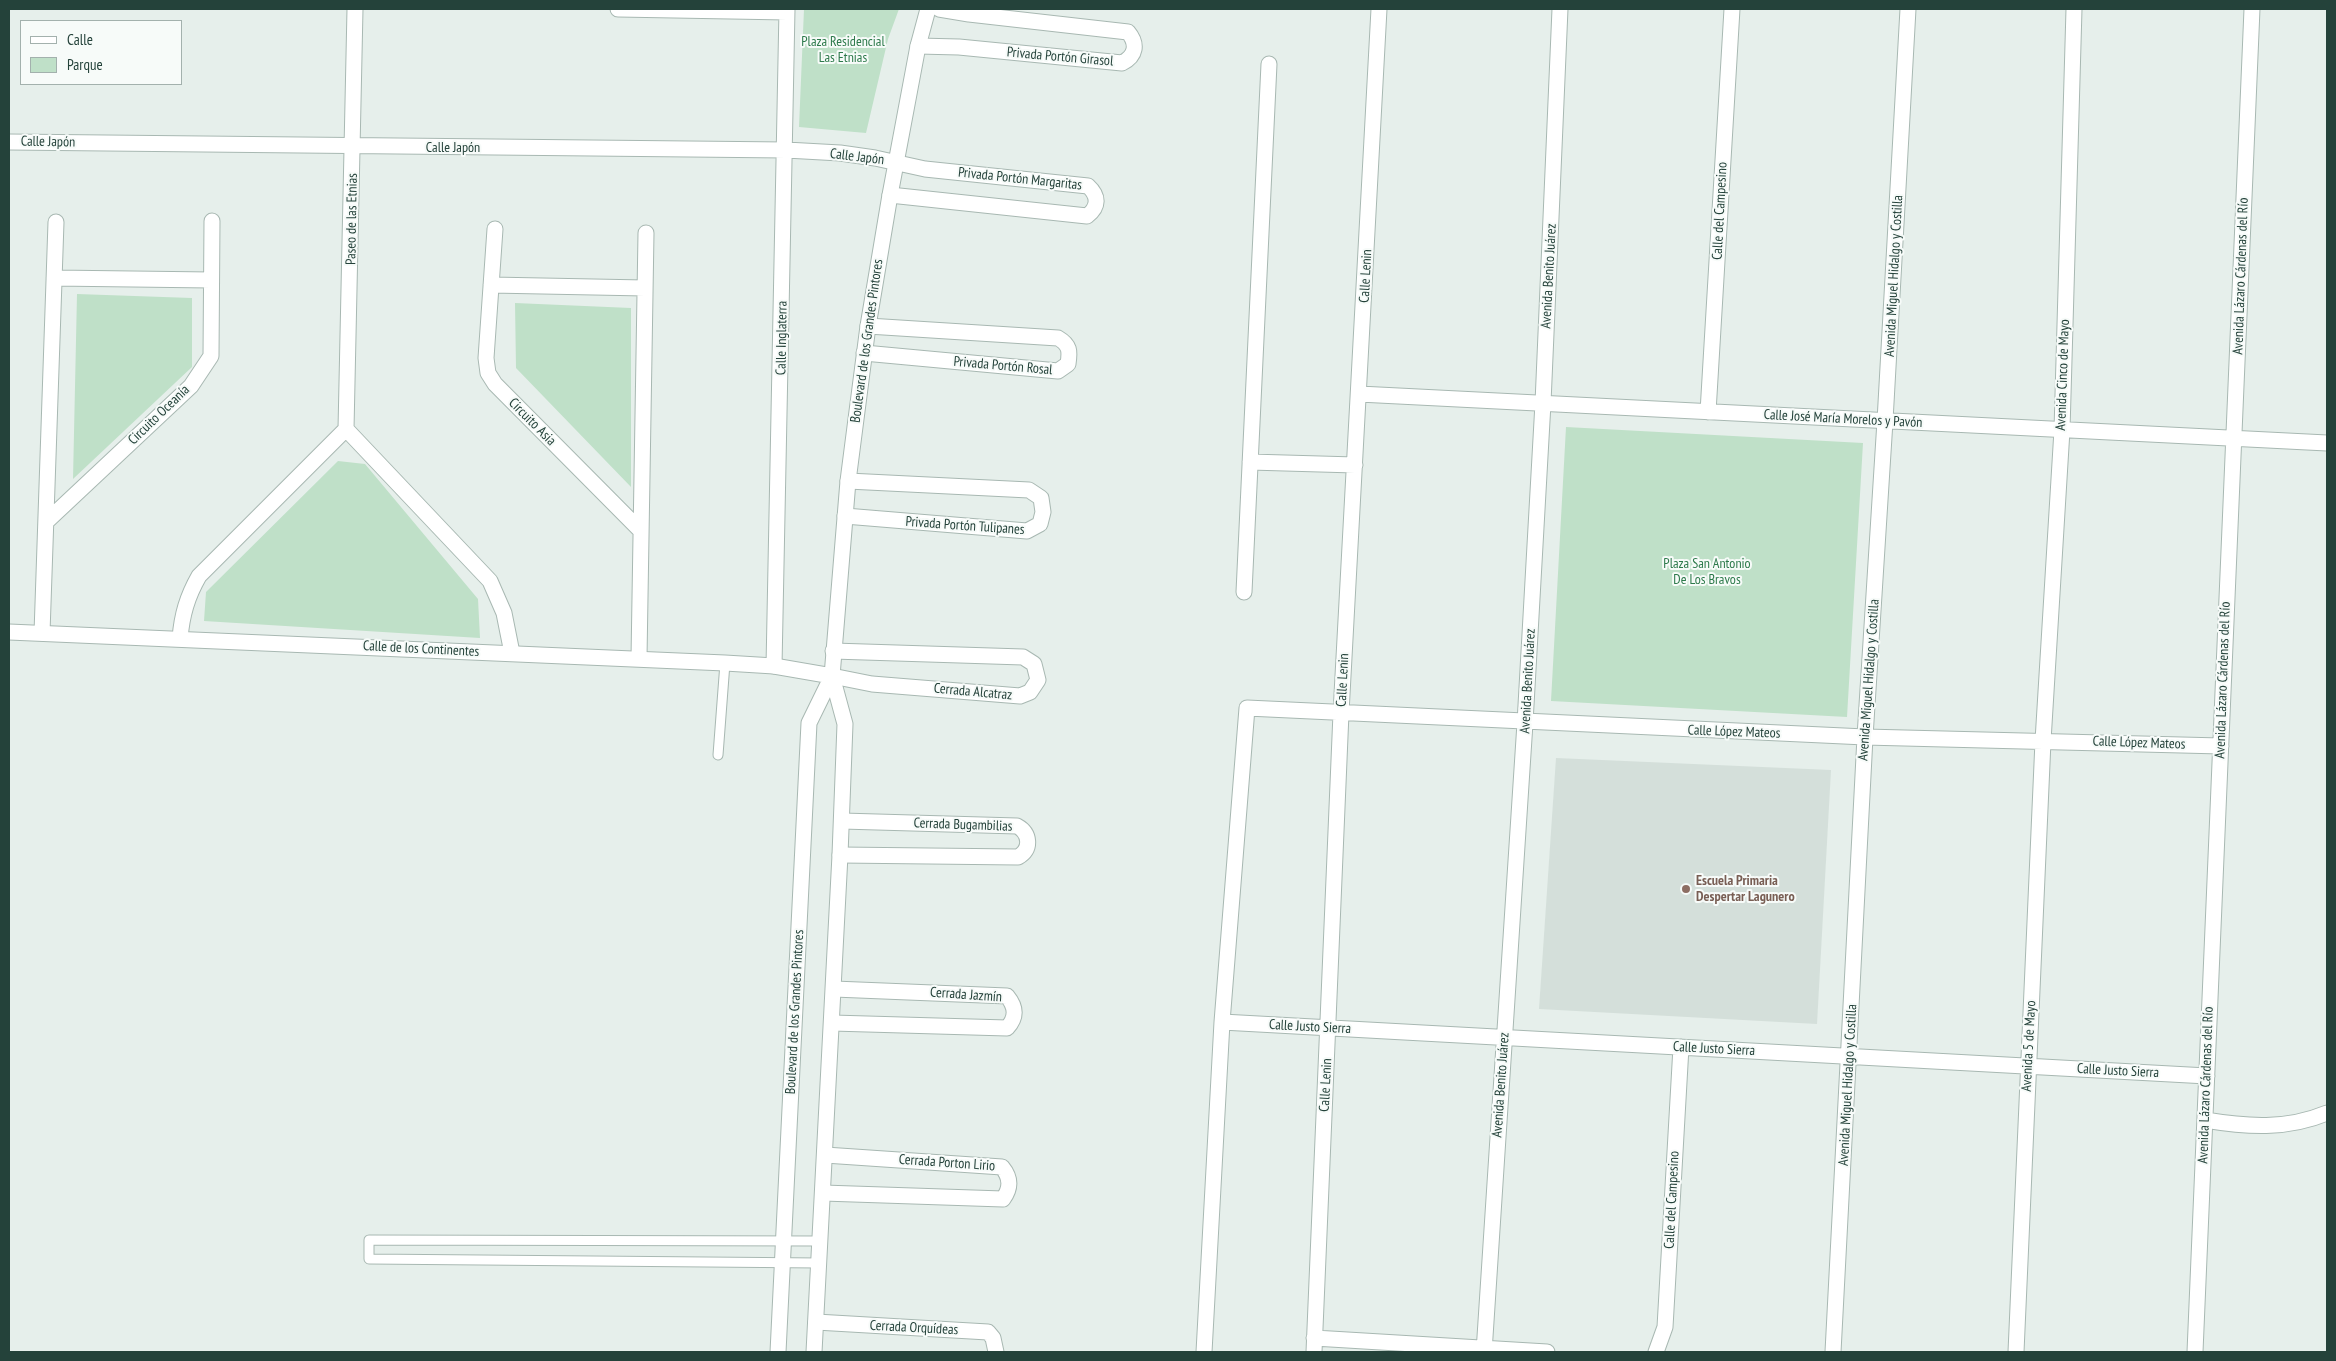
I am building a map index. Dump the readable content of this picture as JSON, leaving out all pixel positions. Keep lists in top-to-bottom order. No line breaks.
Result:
{"streets":{"street":["Privada Portón Girasol","Calle Japón","Privada Portón Margaritas","Calle del Campesino","Paseo de las Etnias","Calle Lenin","Avenida Benito Juárez","Avenida Miguel Hidalgo y Costilla","Avenida Lázaro Cárdenas del Río","Calle Inglaterra","Boulevard de los Grandes Pintores","Privada Portón Rosal","Avenida Cinco de Mayo","Circuito Oceanía","Calle José María Morelos y Pavón","Circuito Asia","Privada Portón Tulipanes","Calle de los Continentes","Cerrada Alcatraz","Calle López Mateos","Cerrada Bugambilias","Cerrada Jazmín","Calle Justo Sierra","Avenida 5 de Mayo","Cerrada Porton Lirio","Cerrada Orquídeas"]},"crossings":[["Privada Portón Girasol","Boulevard de los Grandes Pintores"],["Calle Japón","Privada Portón Margaritas"],["Calle Japón","Paseo de las Etnias"],["Calle Japón","Calle Inglaterra"],["Calle Japón","Boulevard de los Grandes Pintores"],["Privada Portón Margaritas","Boulevard de los Grandes Pintores"],["Calle del Campesino","Calle José María Morelos y Pavón"],["Calle del Campesino","Calle Justo Sierra"],["Calle Lenin","Calle José María Morelos y Pavón"],["Calle Lenin","Calle López Mateos"],["Calle Lenin","Calle Justo Sierra"],["Avenida Benito Juárez","Calle José María Morelos y Pavón"],["Avenida Benito Juárez","Calle López Mateos"],["Avenida Benito Juárez","Calle Justo Sierra"],["Avenida Miguel Hidalgo y Costilla","Calle José María Morelos y Pavón"],["Avenida Miguel Hidalgo y Costilla","Calle López Mateos"],["Avenida Miguel Hidalgo y Costilla","Calle Justo Sierra"],["Avenida Lázaro Cárdenas del Río","Calle José María Morelos y Pavón"],["Avenida Lázaro Cárdenas del Río","Calle López Mateos"],["Avenida Lázaro Cárdenas del Río","Calle Justo Sierra"],["Calle Inglaterra","Calle de los Continentes"],["Boulevard de los Grandes Pintores","Privada Portón Rosal"],["Boulevard de los Grandes Pintores","Privada Portón Tulipanes"],["Boulevard de los Grandes Pintores","Calle de los Continentes"],["Boulevard de los Grandes Pintores","Cerrada Alcatraz"],["Boulevard de los Grandes Pintores","Cerrada Bugambilias"],["Boulevard de los Grandes Pintores","Cerrada Jazmín"],["Boulevard de los Grandes Pintores","Cerrada Porton Lirio"],["Boulevard de los Grandes Pintores","Cerrada Orquídeas"],["Avenida Cinco de Mayo","Calle José María Morelos y Pavón"],["Avenida Cinco de Mayo","Calle López Mateos"],["Avenida Cinco de Mayo","Avenida 5 de Mayo"],["Calle de los Continentes","Cerrada Alcatraz"],["Calle López Mateos","Calle Justo Sierra"],["Calle López Mateos","Avenida 5 de Mayo"],["Calle Justo Sierra","Avenida 5 de Mayo"]],"parks":["Plaza Residencial Las Etnias","Plaza San Antonio De Los Bravos"],"places":["Escuela Primaria Despertar Lagunero"],"legend":["Calle","Parque"]}
